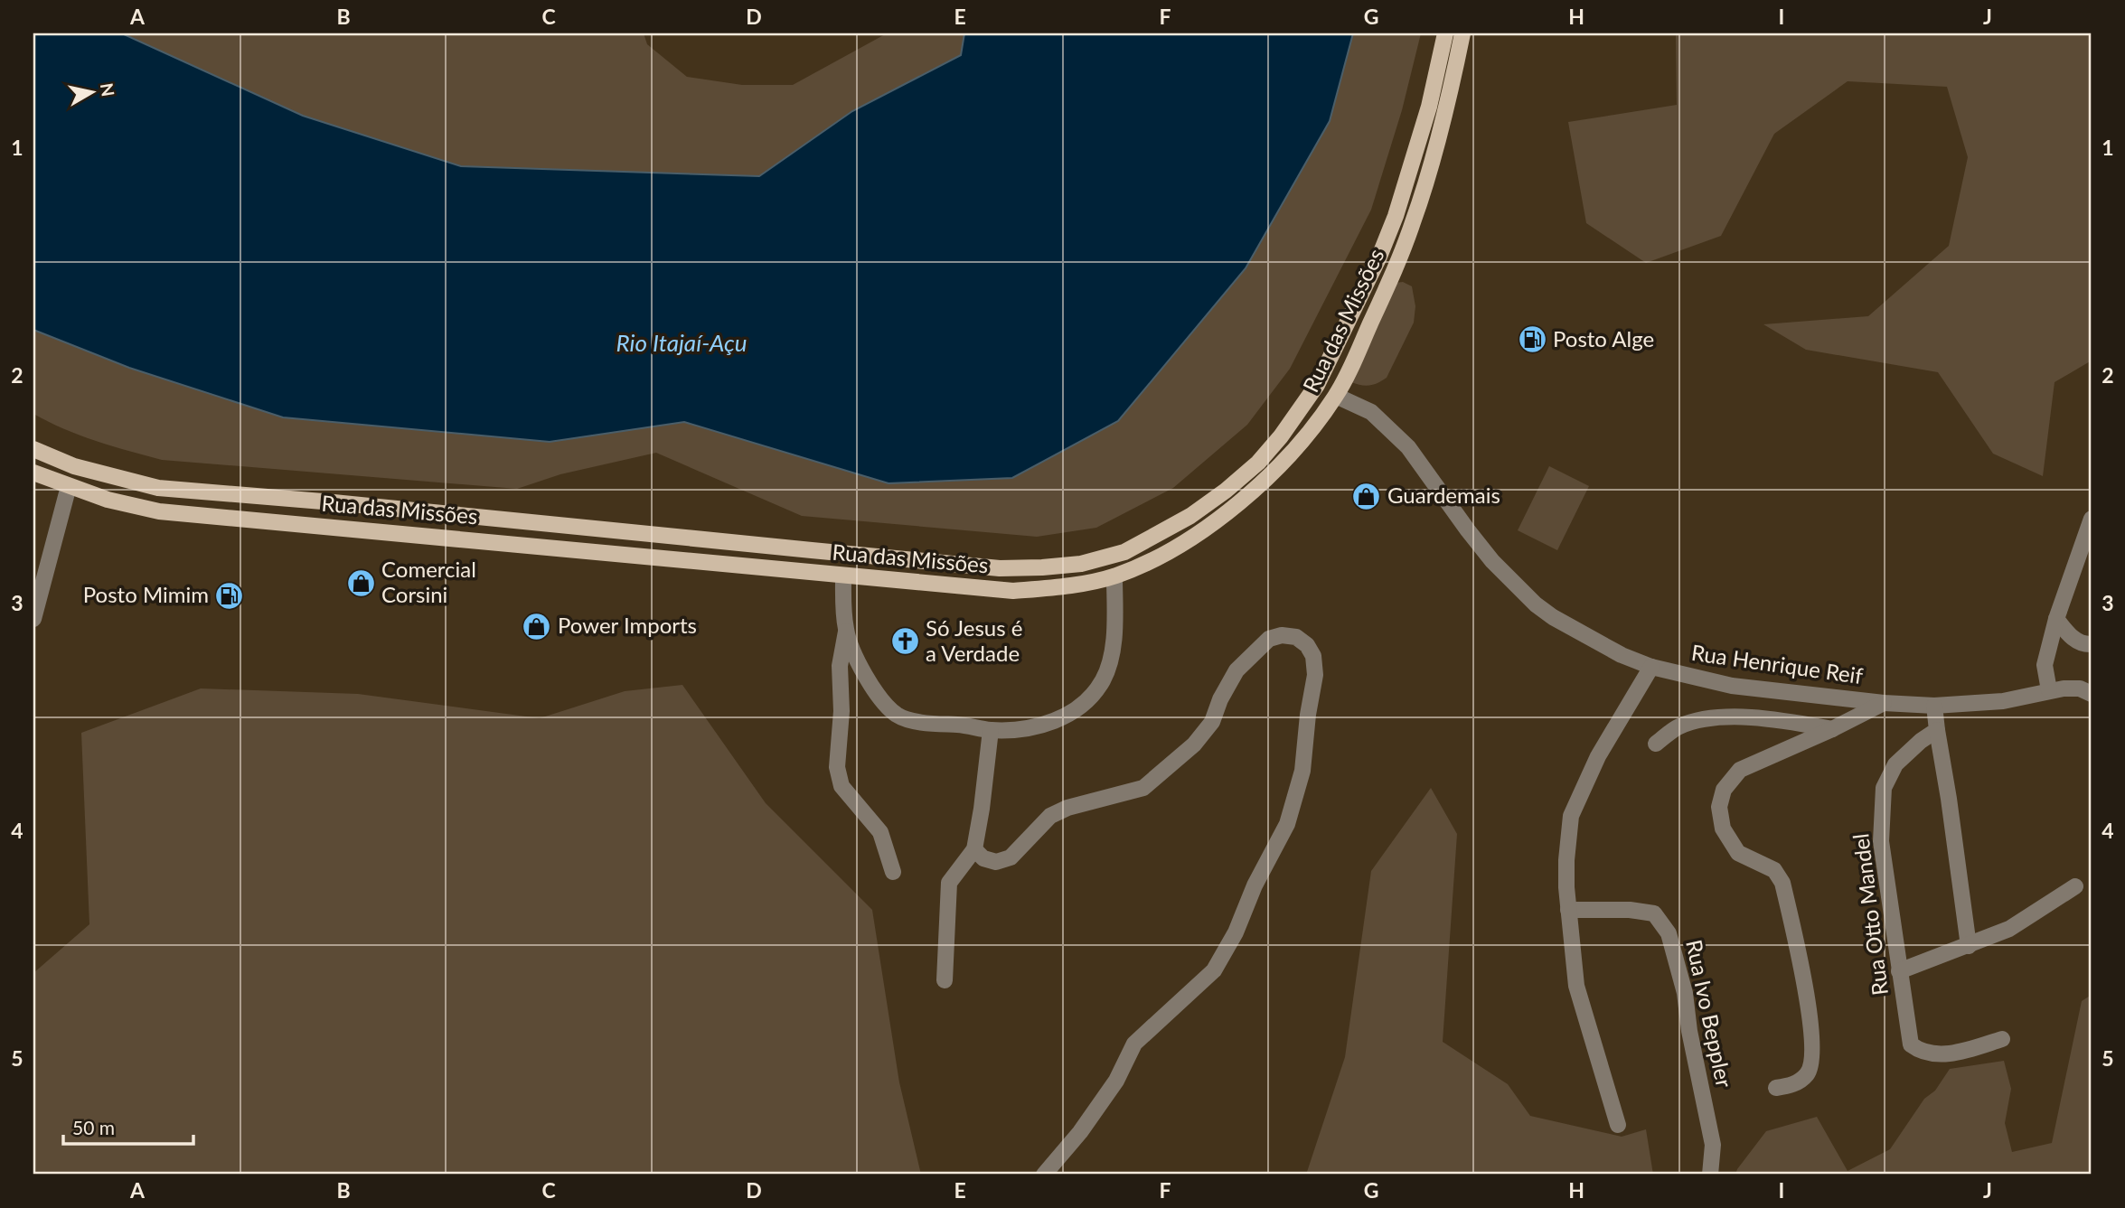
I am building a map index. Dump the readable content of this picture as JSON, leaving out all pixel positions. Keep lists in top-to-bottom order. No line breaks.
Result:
{"streets":{"main road":["Rua das Missões"],"street":["Rua Henrique Reif","Rua Otto Mandel","Rua Ivo Beppler"]},"crossings":[["Rua das Missões","Rua Henrique Reif"]],"water":["Rio Itajaí-Açu"],"places":{"fuel station":["Posto Alge","Posto Mimim"],"shop":["Guardemais","Comercial Corsini","Power Imports"],"church":["Só Jesus é a Verdade"]},"scale_bar":"50 m","north":"right","grid":{"columns":["A","B","C","D","E","F","G","H","I","J"],"rows":["1","2","3","4","5"]}}
